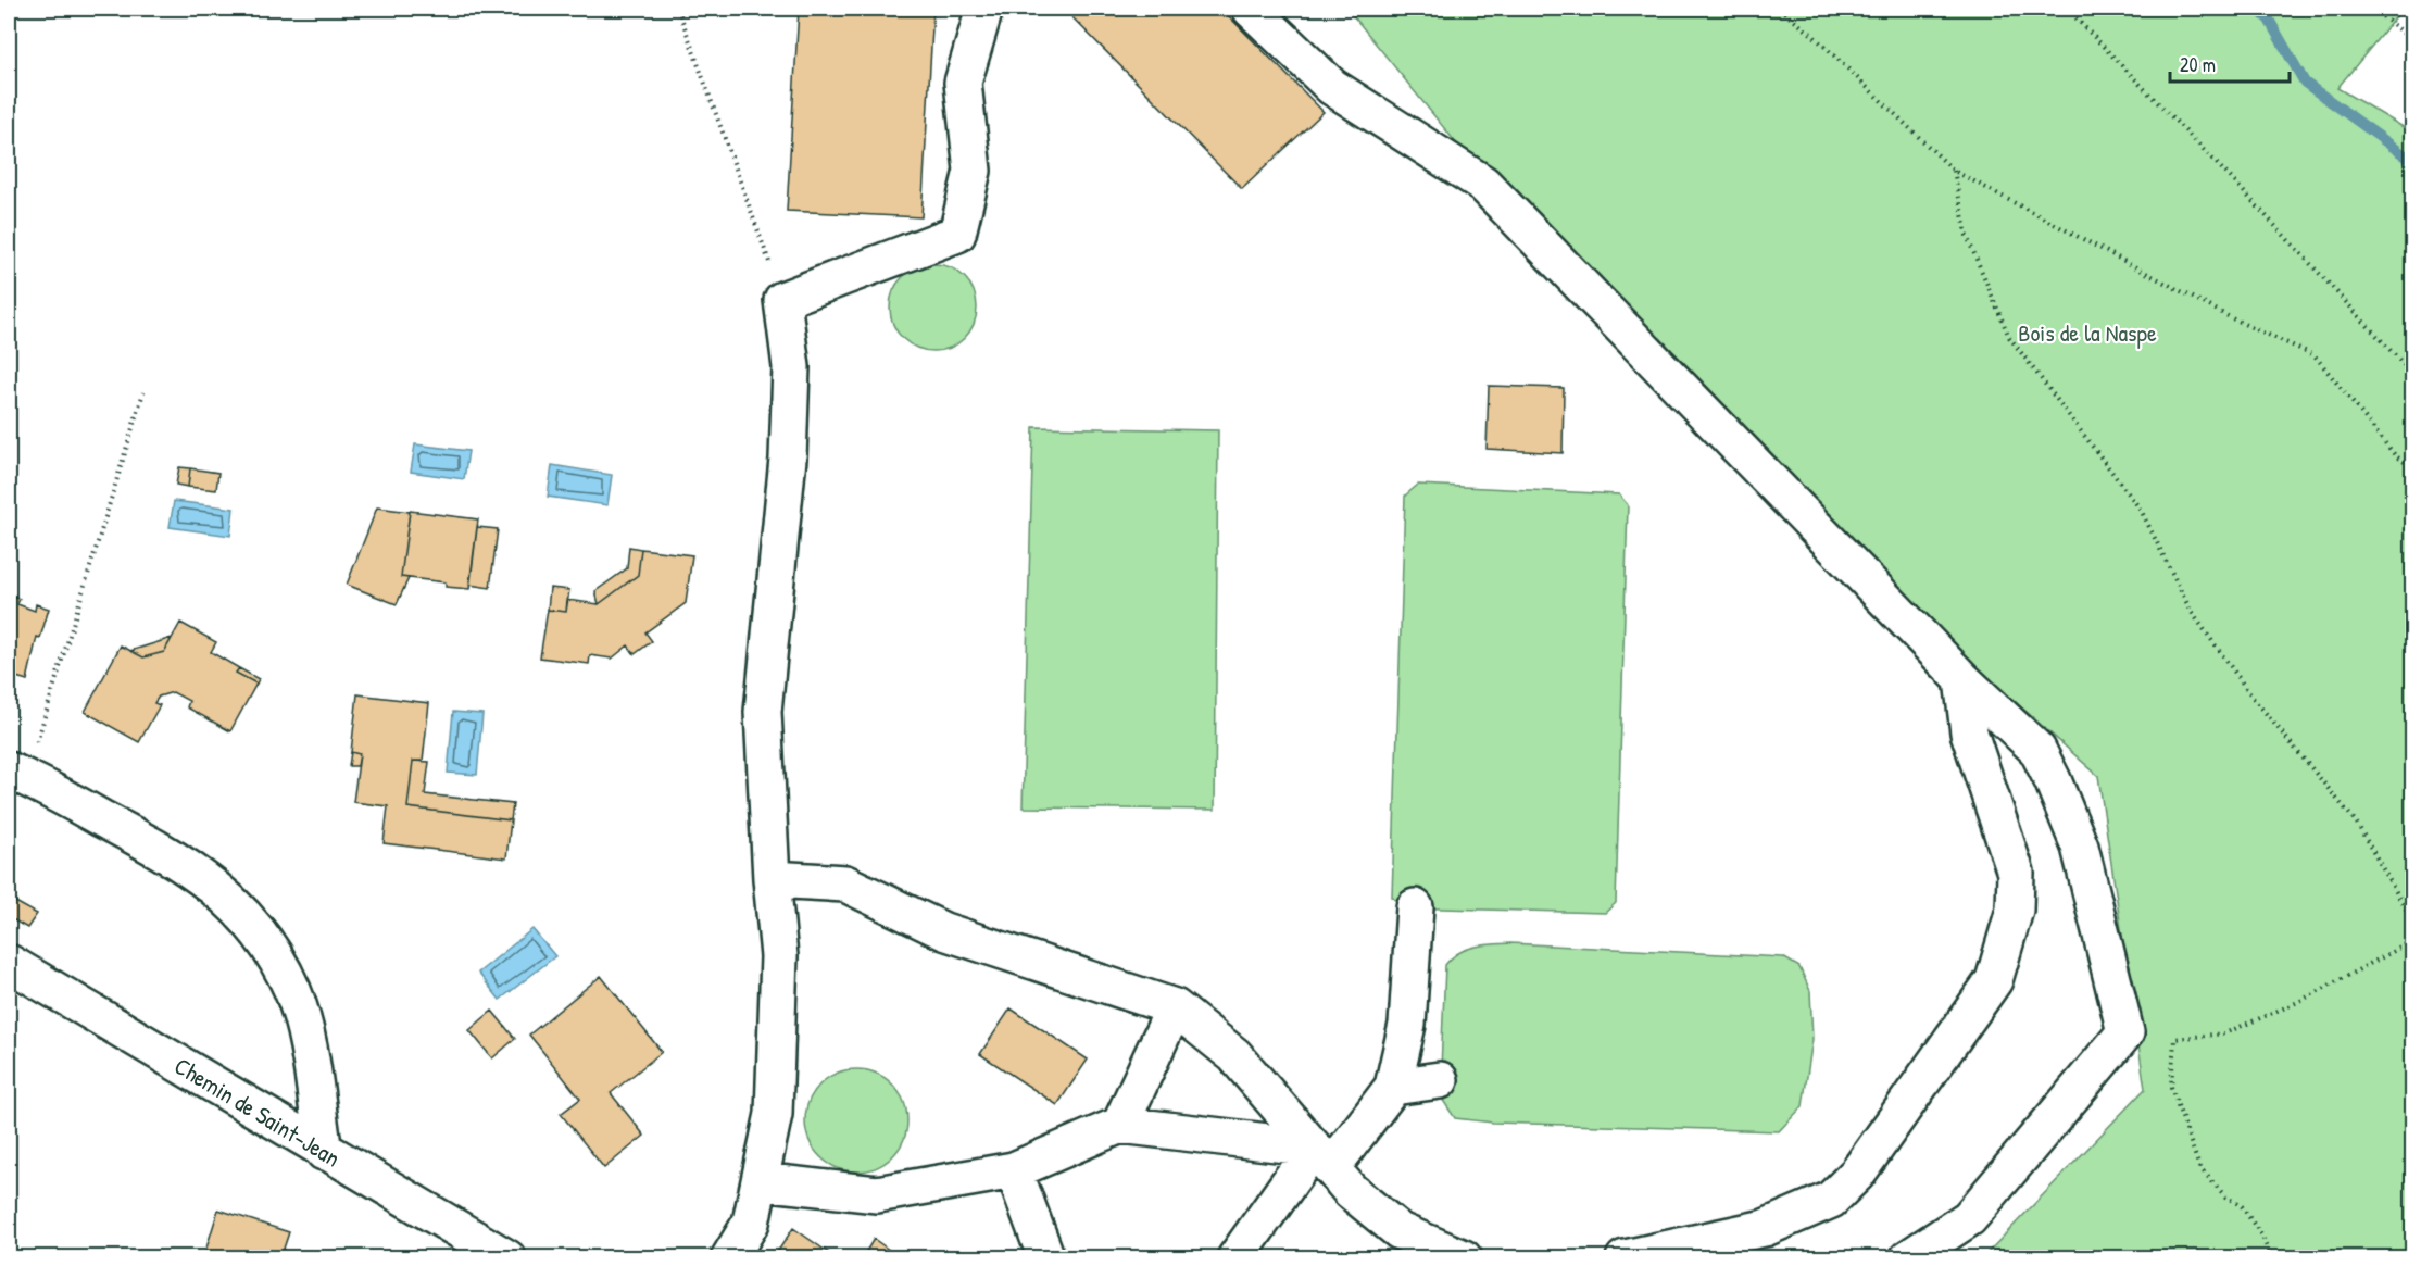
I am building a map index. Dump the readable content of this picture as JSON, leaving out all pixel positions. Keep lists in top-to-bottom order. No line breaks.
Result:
{"streets":{"street":["Chemin de Saint-Jean"]},"parks":["Bois de la Naspe"],"scale_bar":"20 m"}
